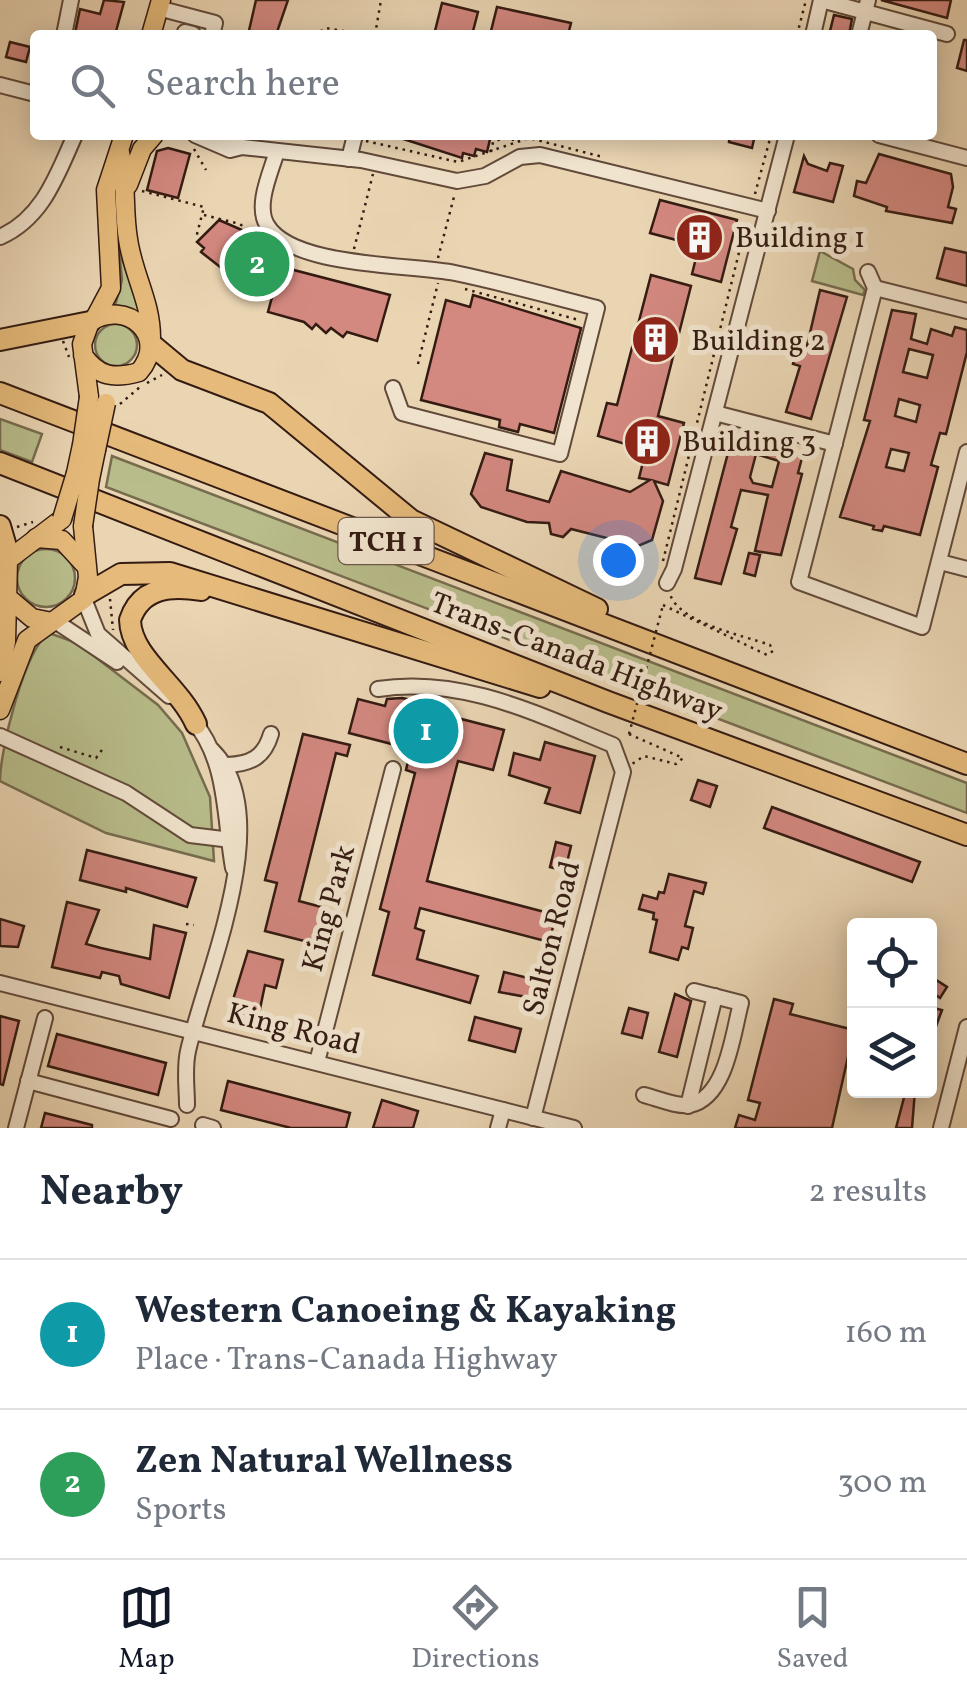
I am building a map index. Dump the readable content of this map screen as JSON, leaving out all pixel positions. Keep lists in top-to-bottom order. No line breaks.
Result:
{"streets":{"highway":["TCH 1","Trans-Canada Highway"],"street":["King Park","Salton Road","King Road"]},"crossings":[["King Park","King Road"],["Salton Road","King Road"]],"places":{"building":["Building 1","Building 2","Building 3"]},"page":{"search":"Search here","pins":["2","1"],"heading":["Nearby","2 results"],"list":[{"mark":"1","name":"Western Canoeing & Kayaking","note":"Place · Trans-Canada Highway","value":"160 m"},{"mark":"2","name":"Zen Natural Wellness","note":"Sports","value":"300 m"}],"nav":["Map","Directions","Saved"]}}
